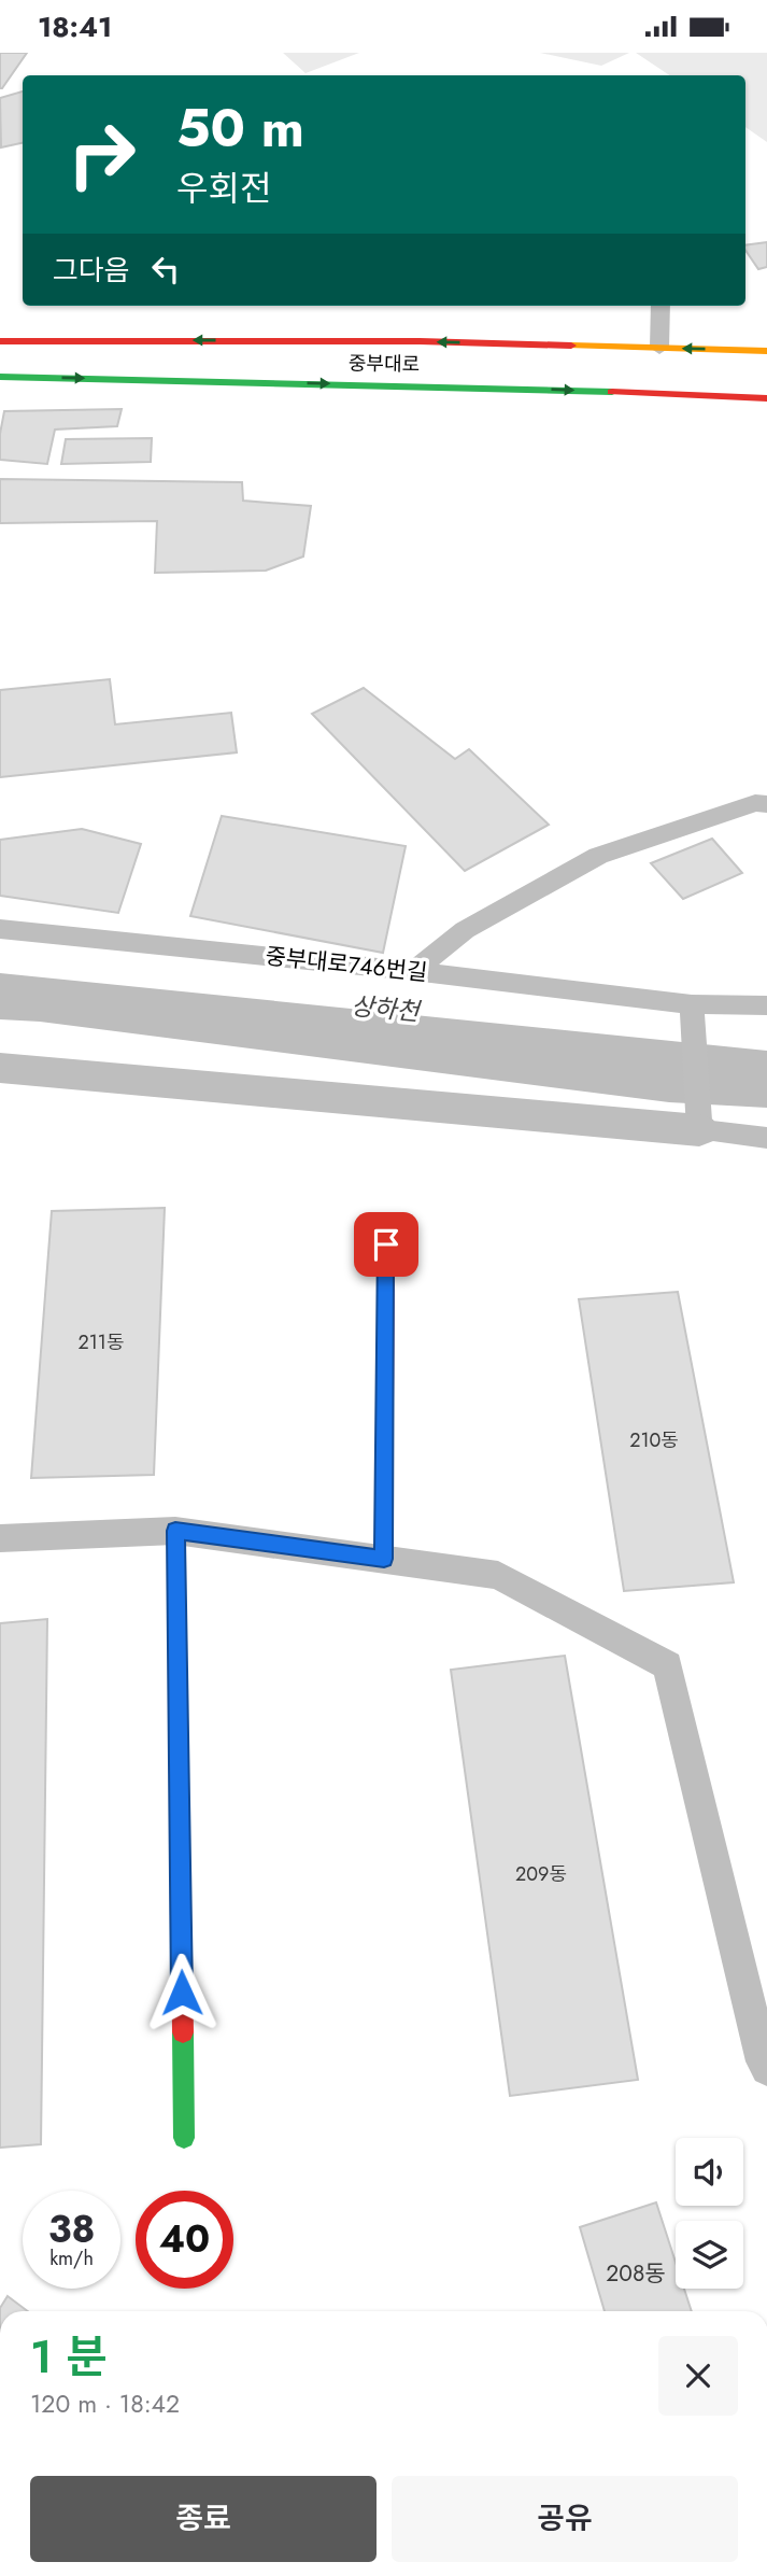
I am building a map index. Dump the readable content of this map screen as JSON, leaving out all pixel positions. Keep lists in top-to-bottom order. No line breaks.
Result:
{"streets":{"main road":["중부대로"],"lane":["중부대로746번길"]},"water":["상하천"],"house_numbers":["211동","210동","209동","208동"],"page":{"status":"18:41","turn":["50 m","우회전"],"then":"그다음","speed":"38 km/h","limit":"40","heading":["1 분","120 m · 18:42"],"buttons":["종료","공유"]}}
